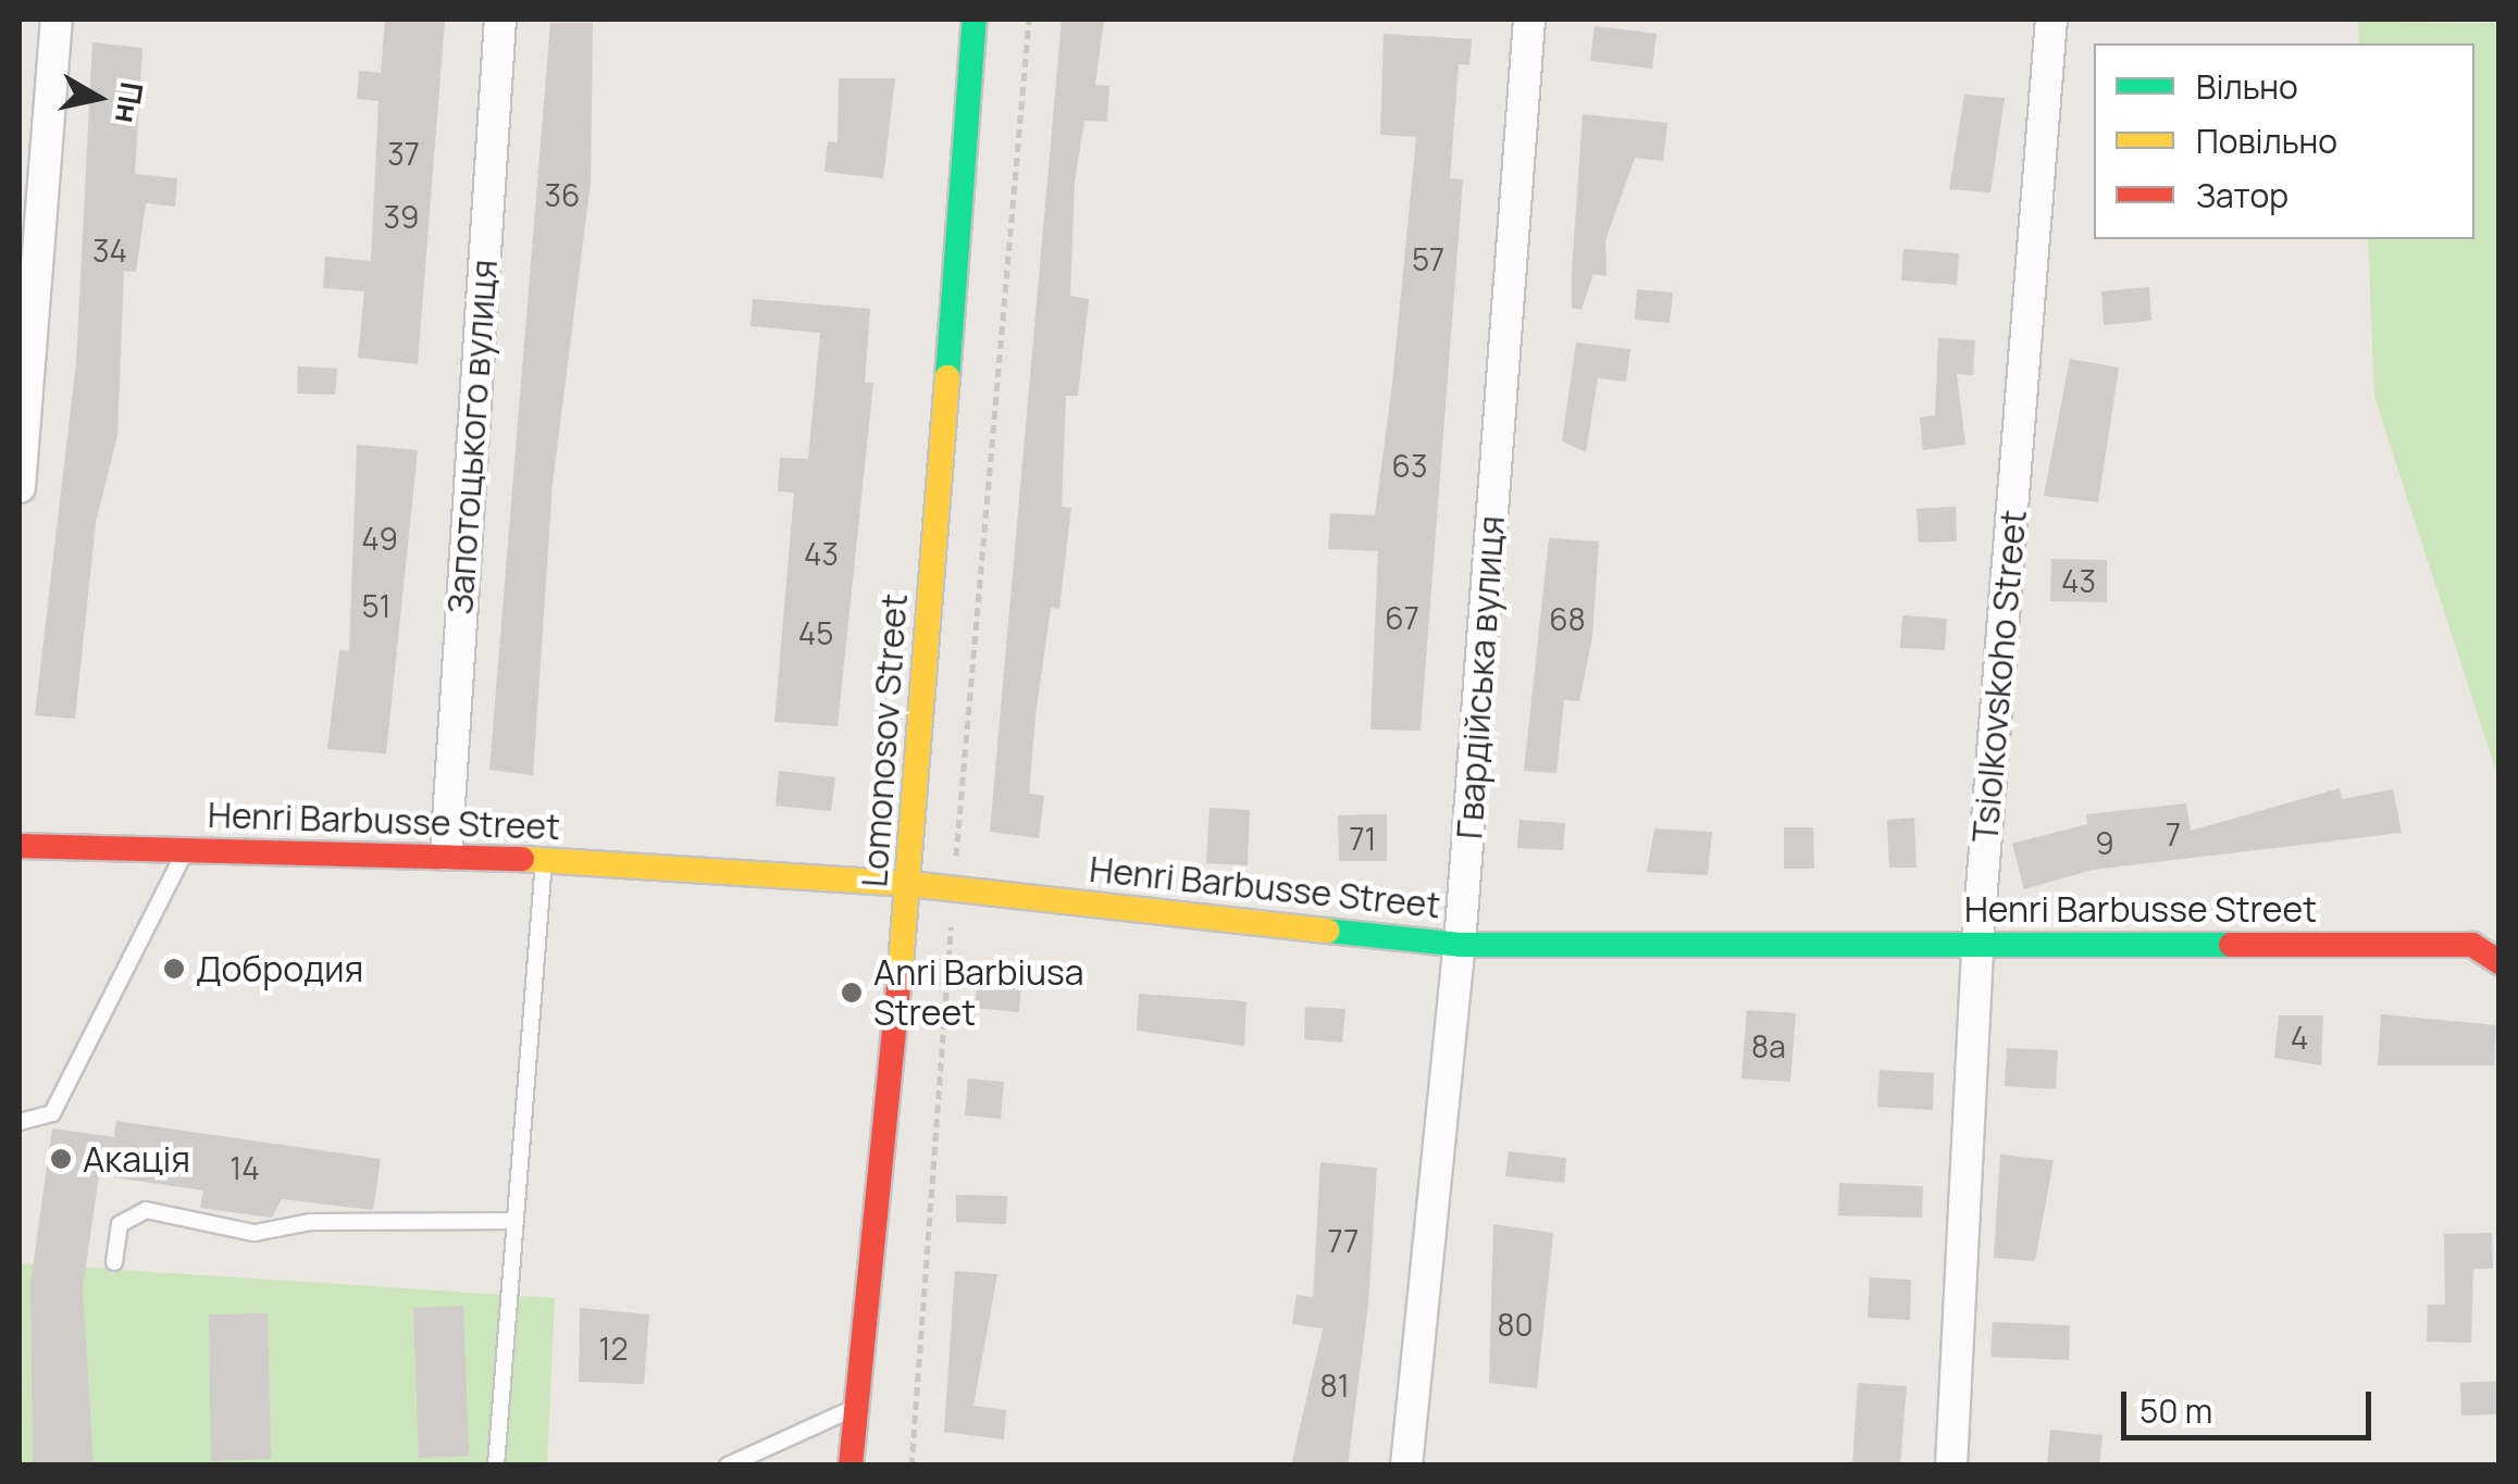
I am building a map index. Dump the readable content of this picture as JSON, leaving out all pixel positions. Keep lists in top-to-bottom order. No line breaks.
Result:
{"streets":{"street":["Запотоцького вулиця","Tsiolkovskoho Street","Гвардійська вулиця","Lomonosov Street","Henri Barbusse Street"]},"crossings":[["Запотоцького вулиця","Henri Barbusse Street"],["Tsiolkovskoho Street","Henri Barbusse Street"],["Гвардійська вулиця","Henri Barbusse Street"],["Lomonosov Street","Henri Barbusse Street"]],"places":["Добродия","Anri Barbiusa Street","Акація"],"house_numbers":["37","36","39","34","57","63","49","43","43","51","67","68","45","7","71","9","4","8а","14","77","80","12","81"],"legend":["Вільно","Повільно","Затор"],"scale_bar":"50 m","north":"right"}
